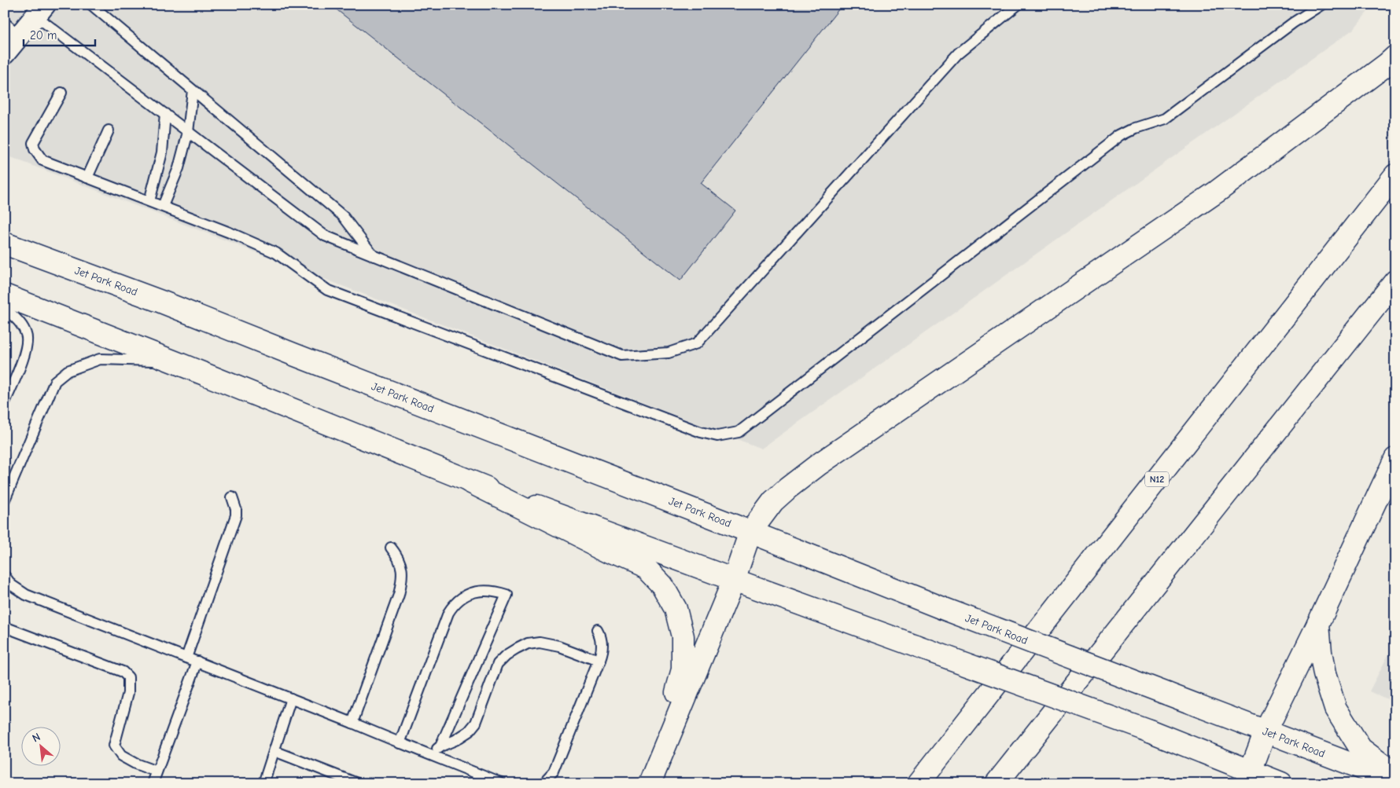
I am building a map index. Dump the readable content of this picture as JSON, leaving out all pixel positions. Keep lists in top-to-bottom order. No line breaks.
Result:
{"streets":{"main road":["Jet Park Road","N12"]},"scale_bar":"20 m","north":"top left"}
